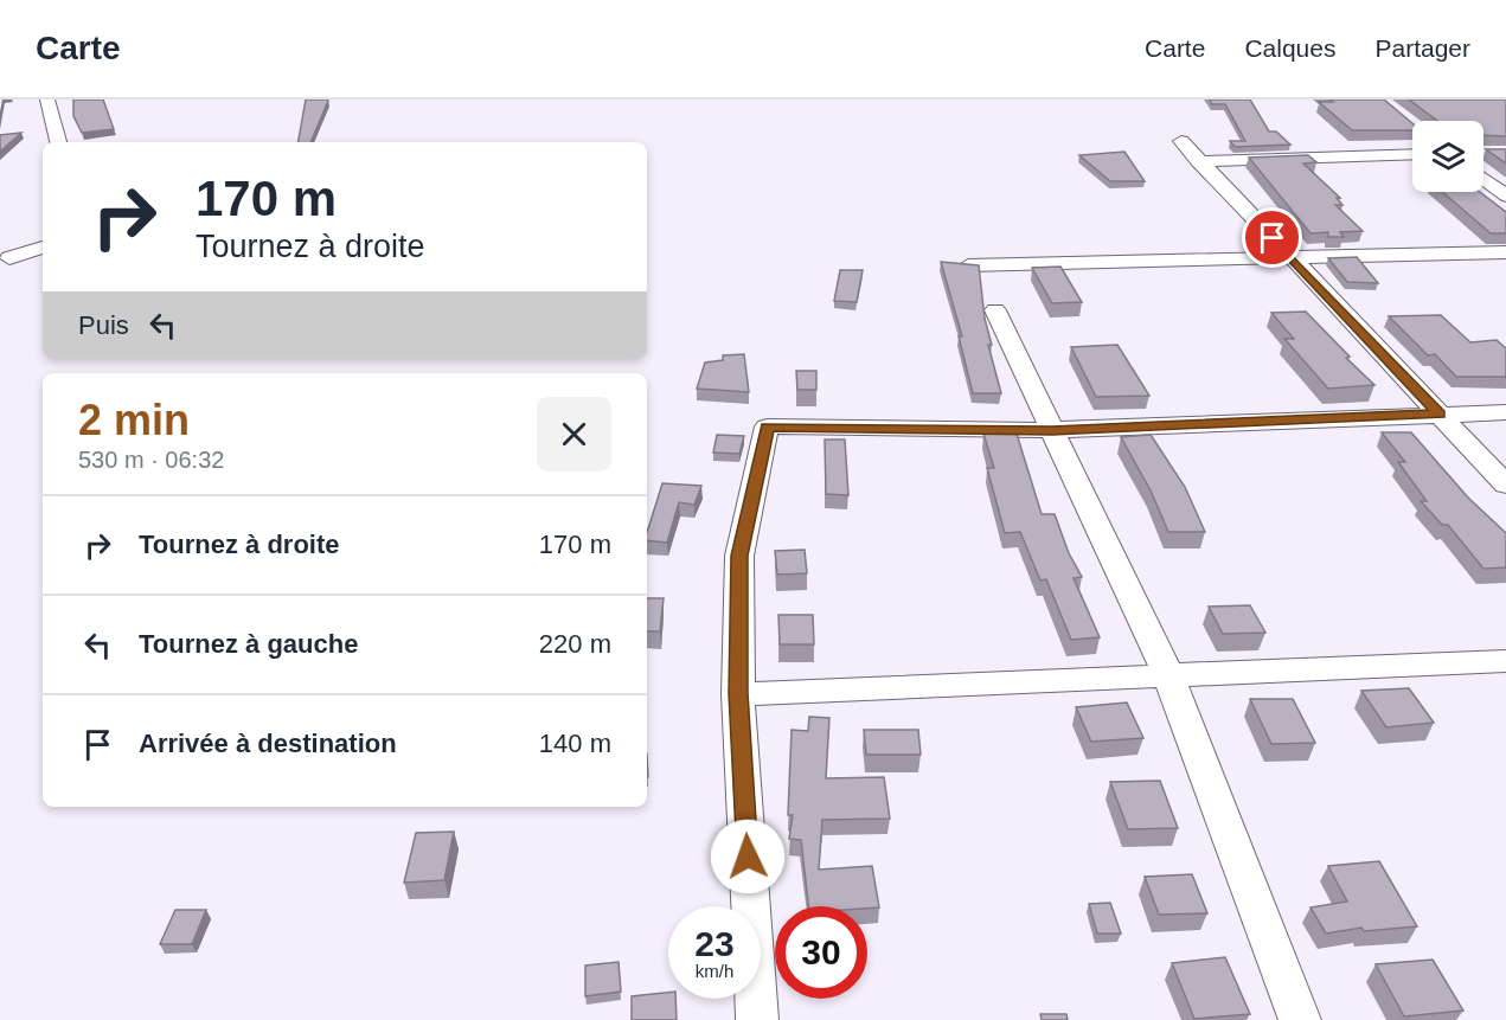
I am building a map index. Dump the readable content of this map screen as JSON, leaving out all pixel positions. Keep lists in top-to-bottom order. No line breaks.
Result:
{"page":{"header":"Carte","nav":["Carte","Calques","Partager"],"turn":["170 m","Tournez à droite"],"then":"Puis","heading":["2 min","530 m · 06:32"],"list":[{"name":"Tournez à droite","value":"170 m"},{"name":"Tournez à gauche","value":"220 m"},{"name":"Arrivée à destination","value":"140 m"}],"speed":"23 km/h","limit":"30"}}
